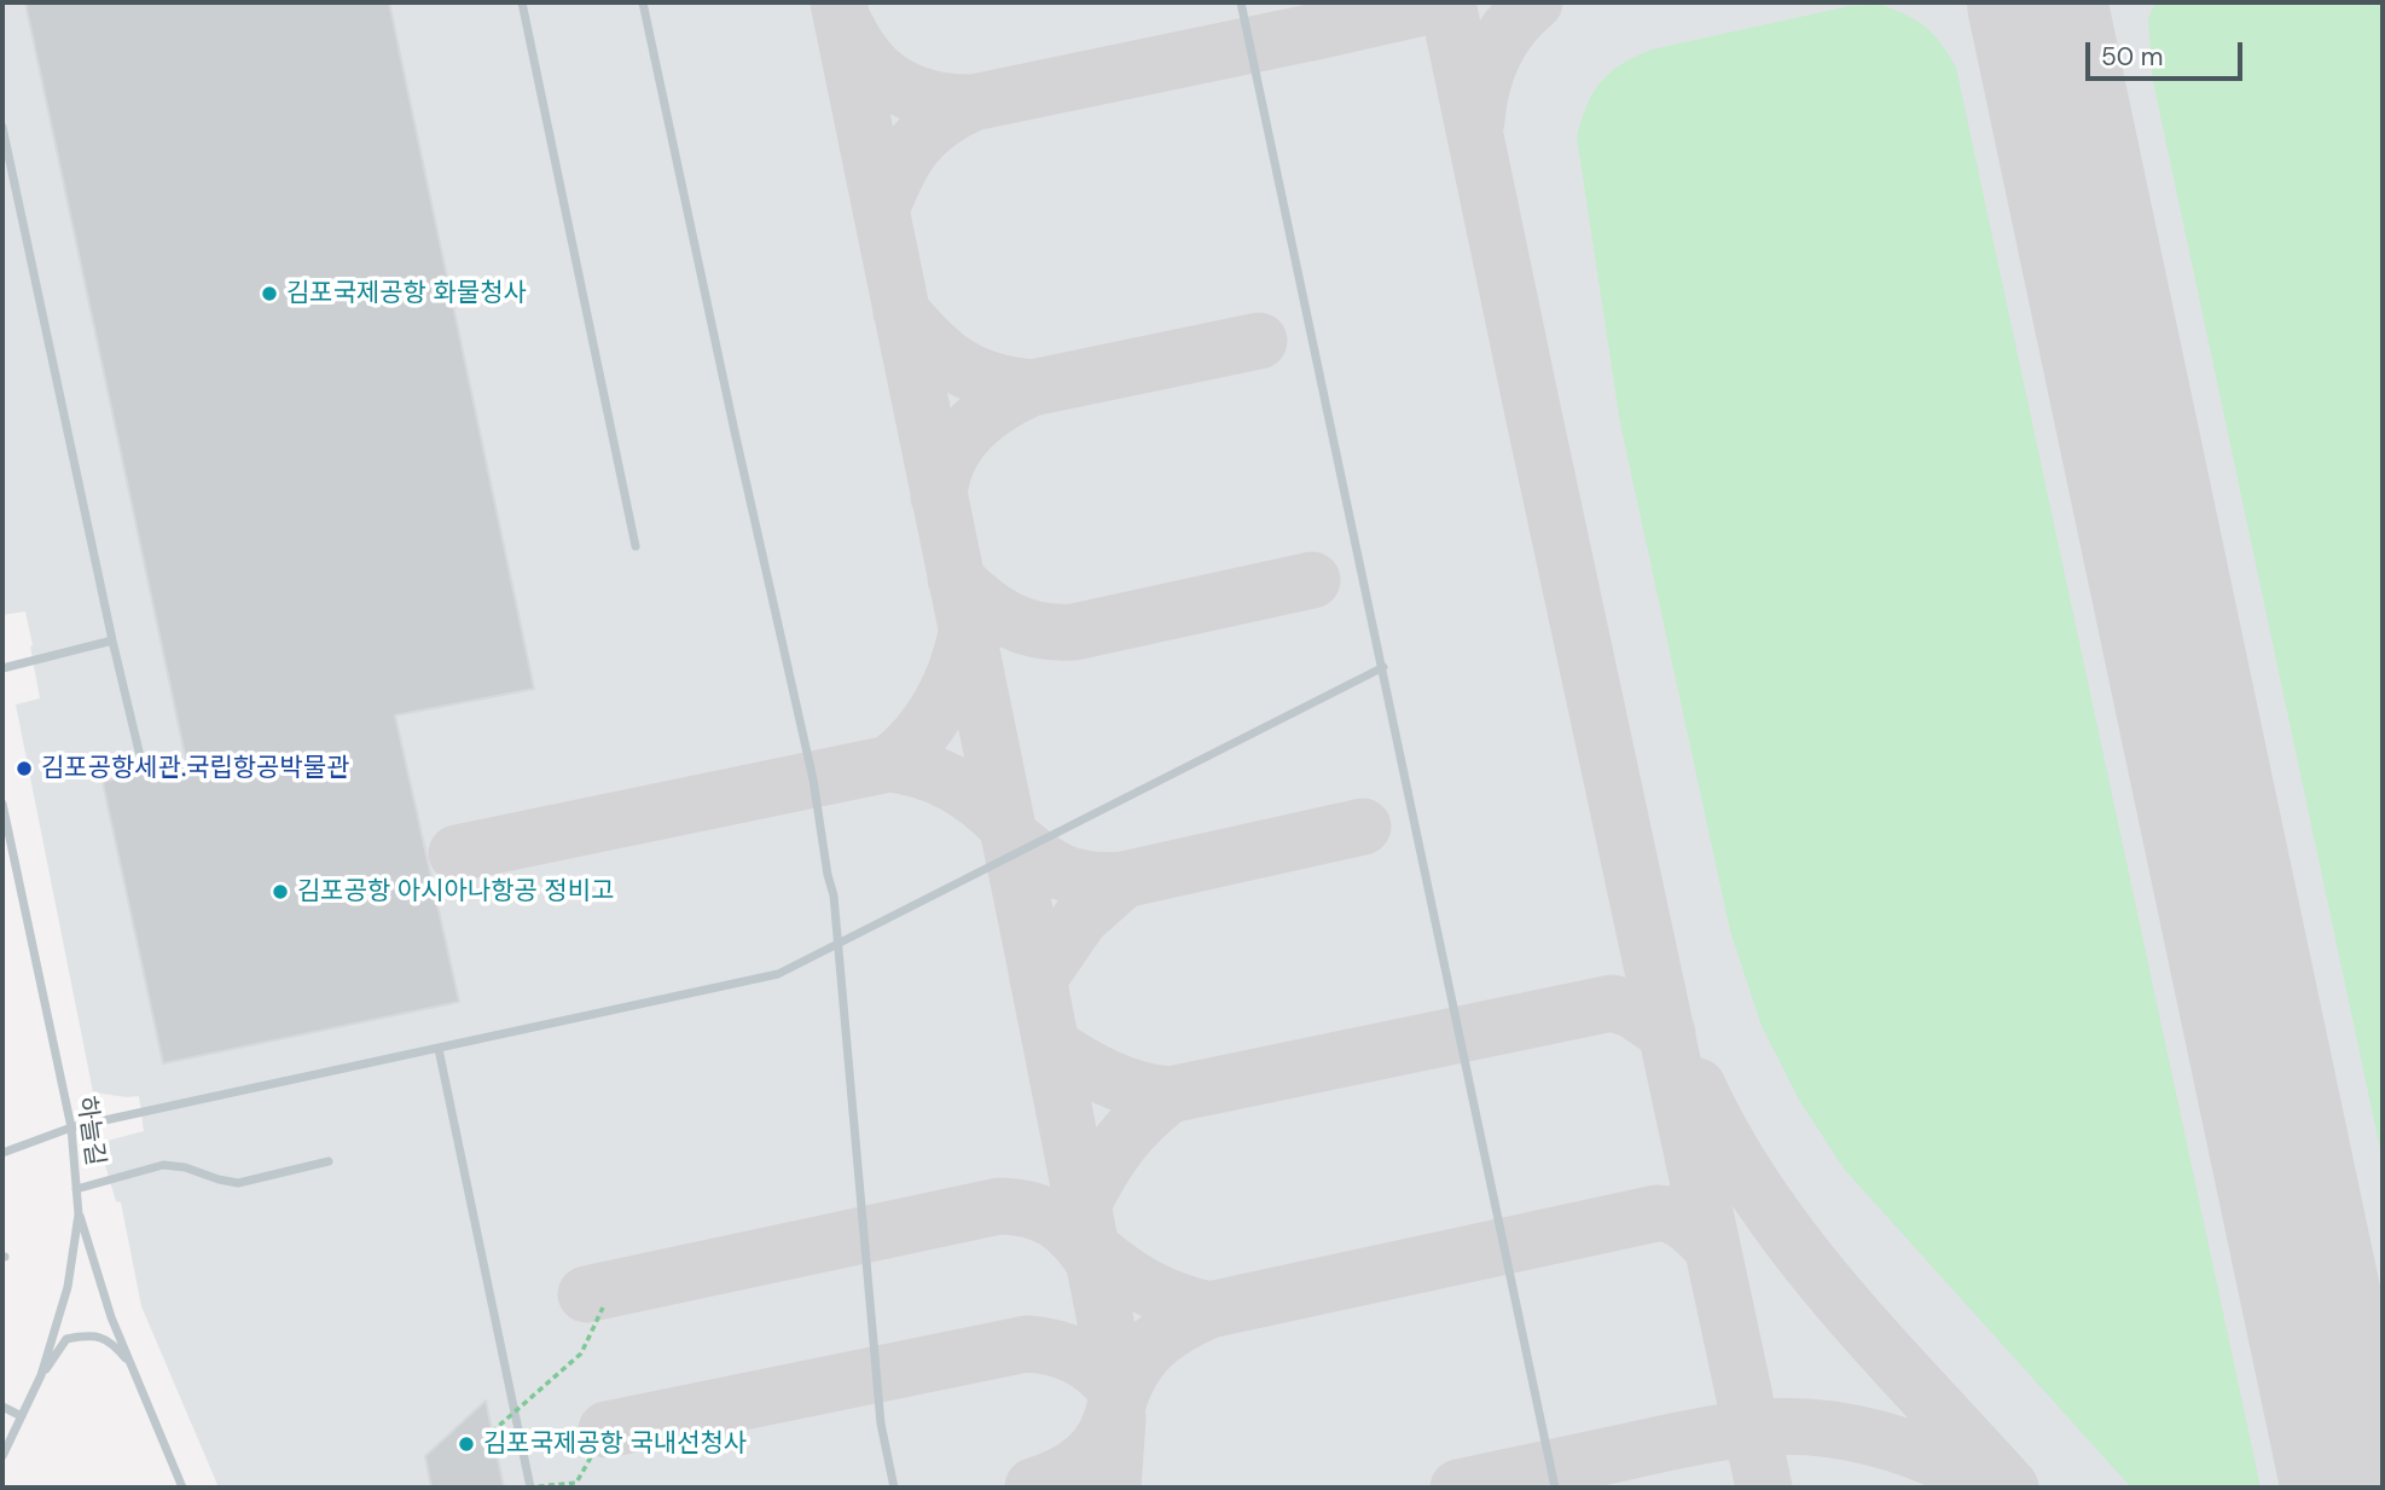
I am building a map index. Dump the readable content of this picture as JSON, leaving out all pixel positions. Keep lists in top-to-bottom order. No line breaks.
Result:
{"streets":{"lane":["하늘길"]},"places":["김포국제공항 화물청사","김포공항세관.국립항공박물관","김포공항 아시아나항공 정비고","김포국제공항 국내선청사"],"scale_bar":"50 m"}
